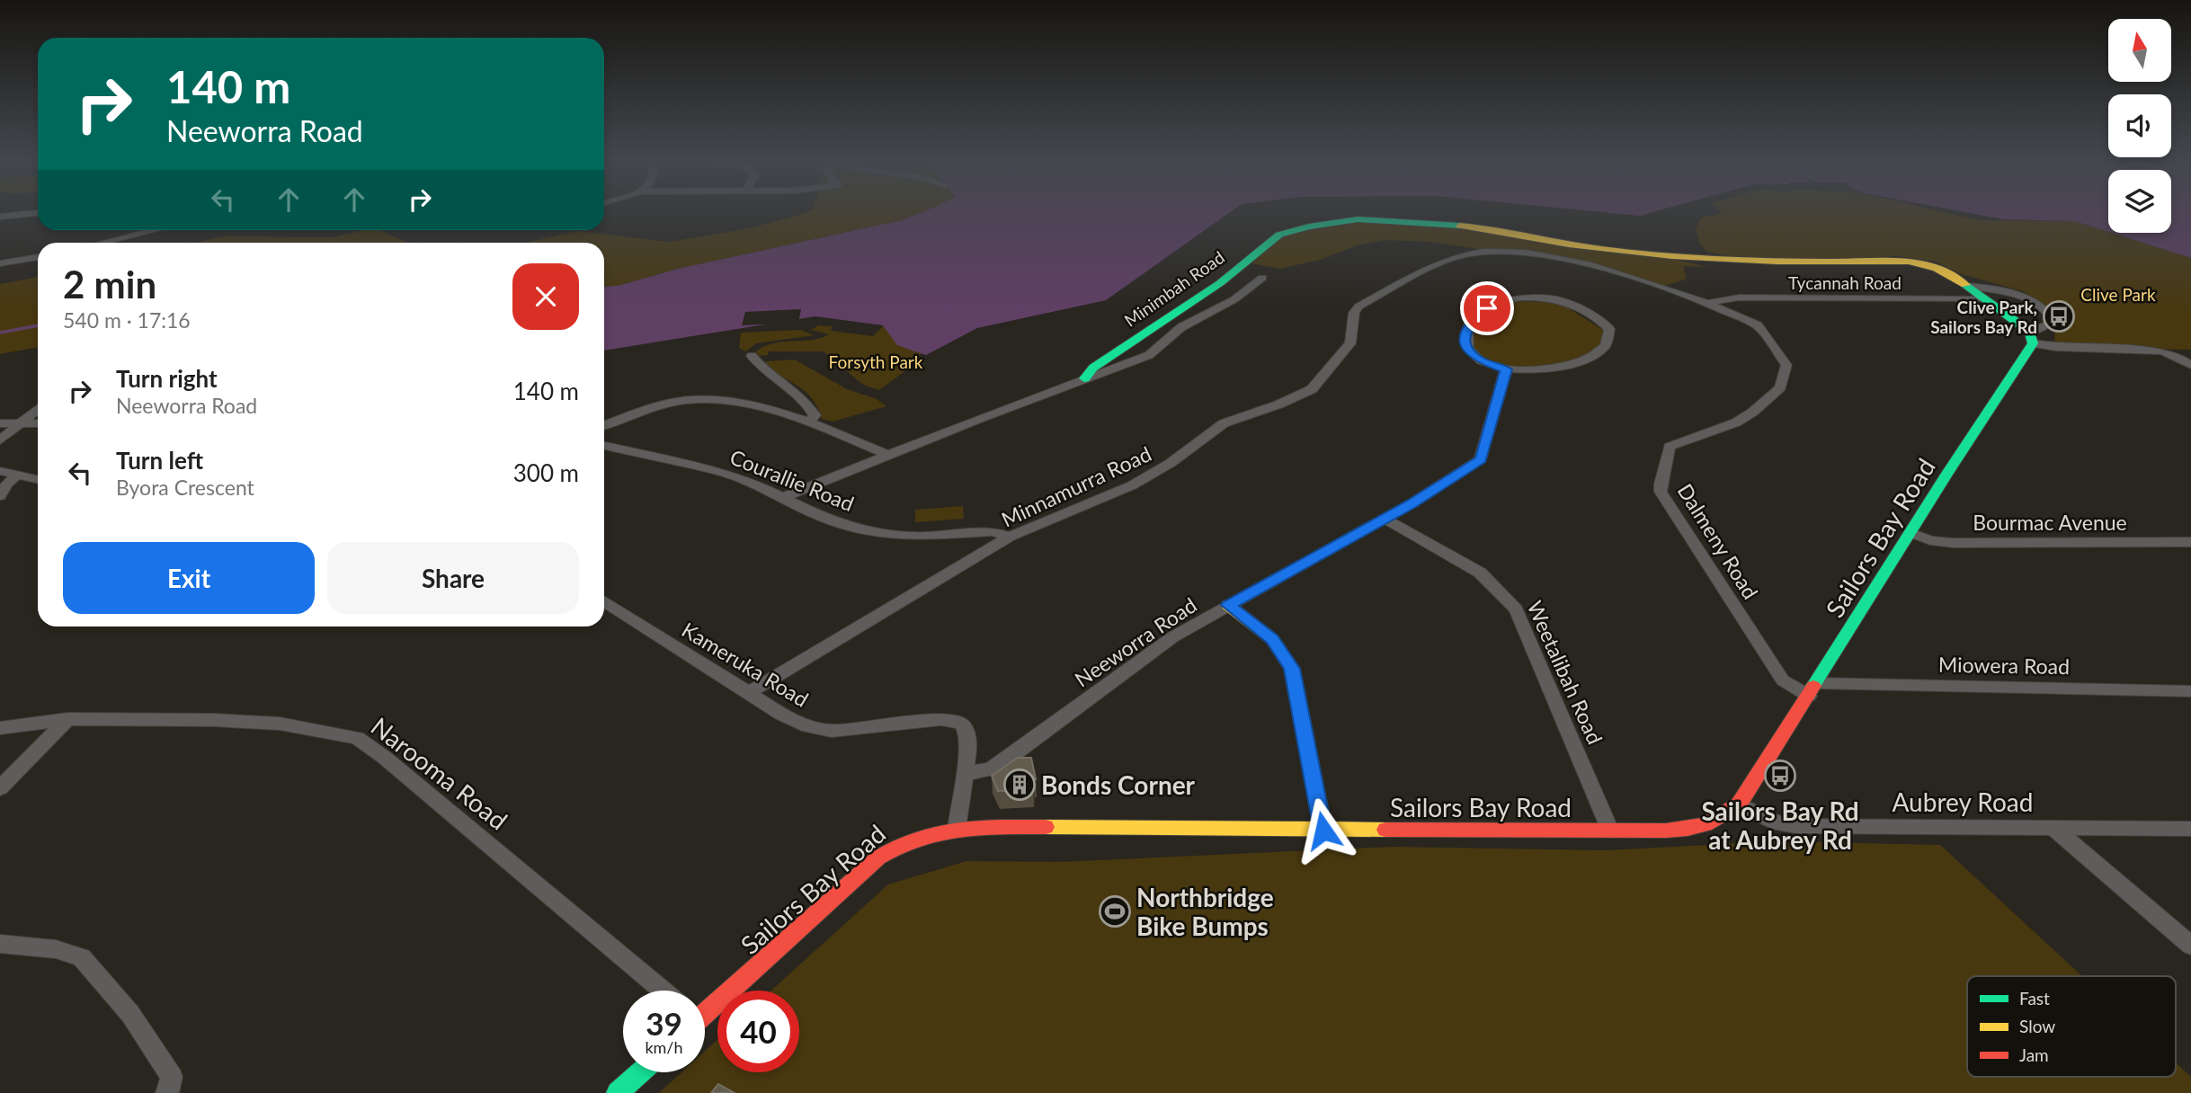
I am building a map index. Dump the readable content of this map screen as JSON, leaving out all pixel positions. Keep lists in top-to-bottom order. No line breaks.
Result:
{"streets":{"street":["Tycannah Road","Minimbah Road","Courallie Road","Minnamurra Road","Bourmac Avenue","Sailors Bay Road","Dalmeny Road","Neeworra Road","Kameruka Road","Miowera Road","Weetalibah Road","Narooma Road","Aubrey Road"]},"crossings":[["Tycannah Road","Minnamurra Road"],["Tycannah Road","Sailors Bay Road"],["Tycannah Road","Dalmeny Road"],["Minimbah Road","Courallie Road"],["Minimbah Road","Sailors Bay Road"],["Courallie Road","Minnamurra Road"],["Minnamurra Road","Dalmeny Road"],["Minnamurra Road","Kameruka Road"],["Bourmac Avenue","Sailors Bay Road"],["Sailors Bay Road","Dalmeny Road"],["Sailors Bay Road","Kameruka Road"],["Sailors Bay Road","Miowera Road"],["Sailors Bay Road","Weetalibah Road"],["Sailors Bay Road","Aubrey Road"],["Dalmeny Road","Miowera Road"],["Neeworra Road","Kameruka Road"],["Neeworra Road","Weetalibah Road"]],"parks":["Clive Park","Forsyth Park"],"places":{"bus stop":["Clive Park, Sailors Bay Rd","Sailors Bay Rd at Aubrey Rd"],"building":["Bonds Corner"],"sports":["Northbridge Bike Bumps"]},"legend":["Fast","Slow","Jam"],"north":"top","page":{"turn":["140 m","Neeworra Road"],"heading":["2 min","540 m · 17:16"],"list":[{"name":"Turn right","note":"Neeworra Road","value":"140 m"},{"name":"Turn left","note":"Byora Crescent","value":"300 m"}],"buttons":["Exit","Share"],"speed":"39 km/h","limit":"40"}}
